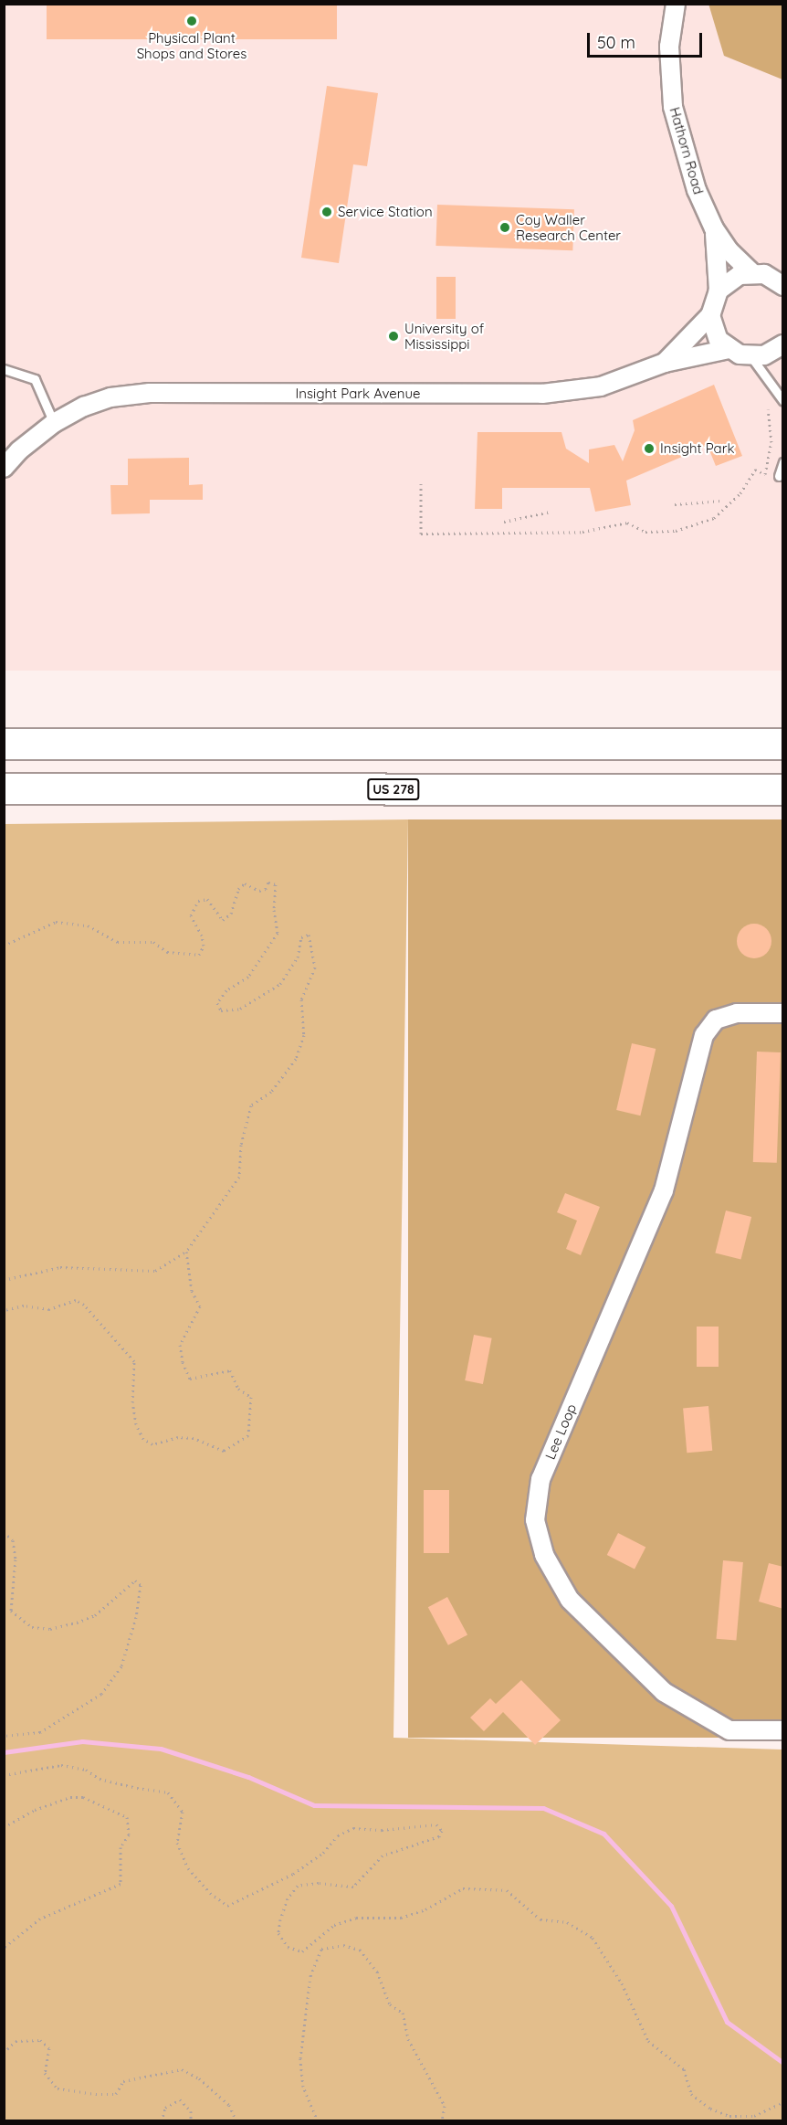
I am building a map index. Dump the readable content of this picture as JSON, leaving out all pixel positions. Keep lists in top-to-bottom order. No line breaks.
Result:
{"streets":{"highway":["US 278"],"street":["Hathorn Road","Insight Park Avenue","Lee Loop"]},"places":["Physical Plant Shops and Stores","Service Station","Coy Waller Research Center","University of Mississippi","Insight Park"],"scale_bar":"50 m"}
